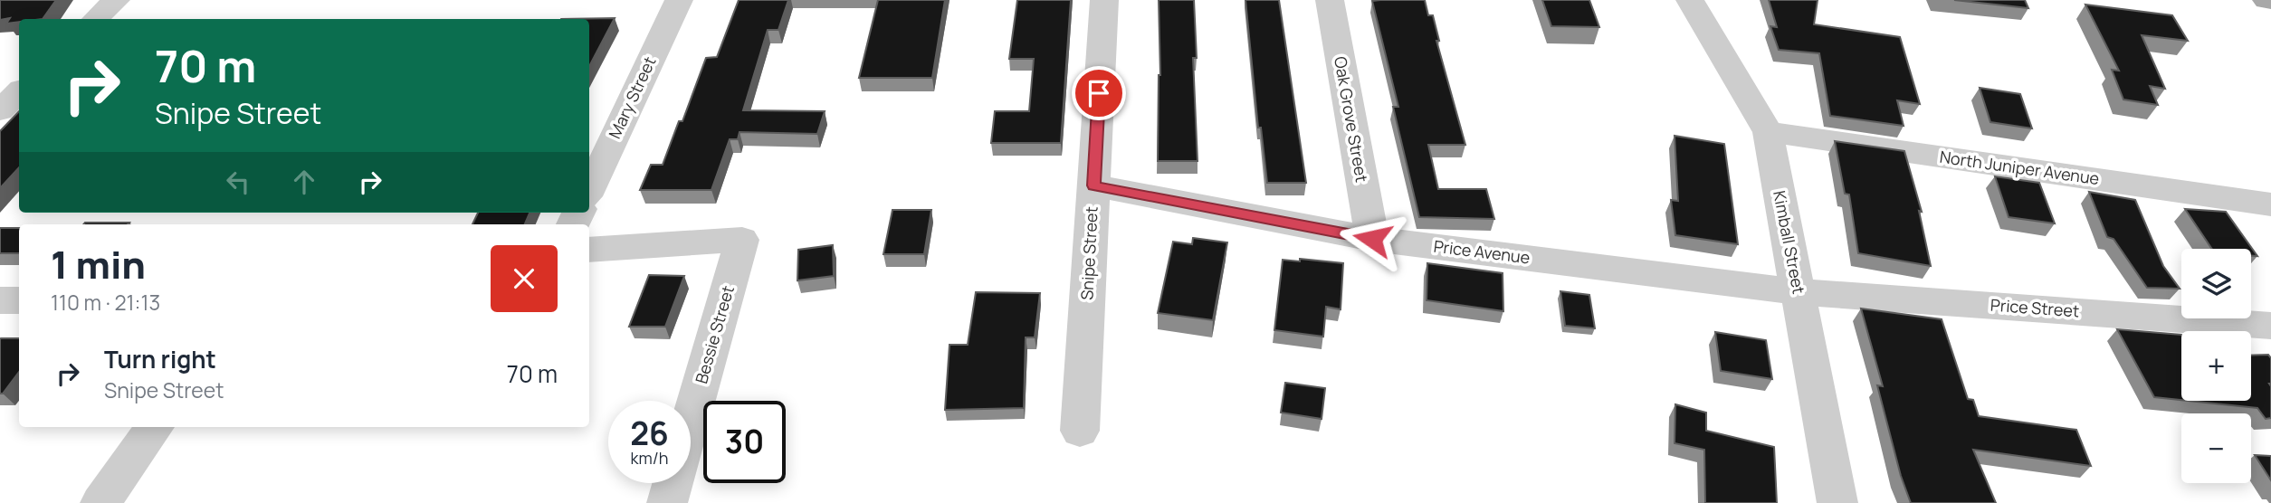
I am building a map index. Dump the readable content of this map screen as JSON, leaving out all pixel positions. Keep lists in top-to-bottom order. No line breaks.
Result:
{"streets":{"street":["Mary Street","Oak Grove Street","North Juniper Avenue","Kimball Street","Price Avenue","Snipe Street","Price Street","Bessie Street"]},"crossings":[["Oak Grove Street","Price Avenue"],["North Juniper Avenue","Kimball Street"],["Kimball Street","Price Avenue"],["Kimball Street","Price Street"],["Price Avenue","Snipe Street"],["Price Avenue","Price Street"]],"page":{"turn":["70 m","Snipe Street"],"heading":["1 min","110 m · 21:13"],"map_buttons":["+","−"],"list":[{"name":"Turn right","note":"Snipe Street","value":"70 m"}],"speed":"26 km/h","limit":"30"}}
